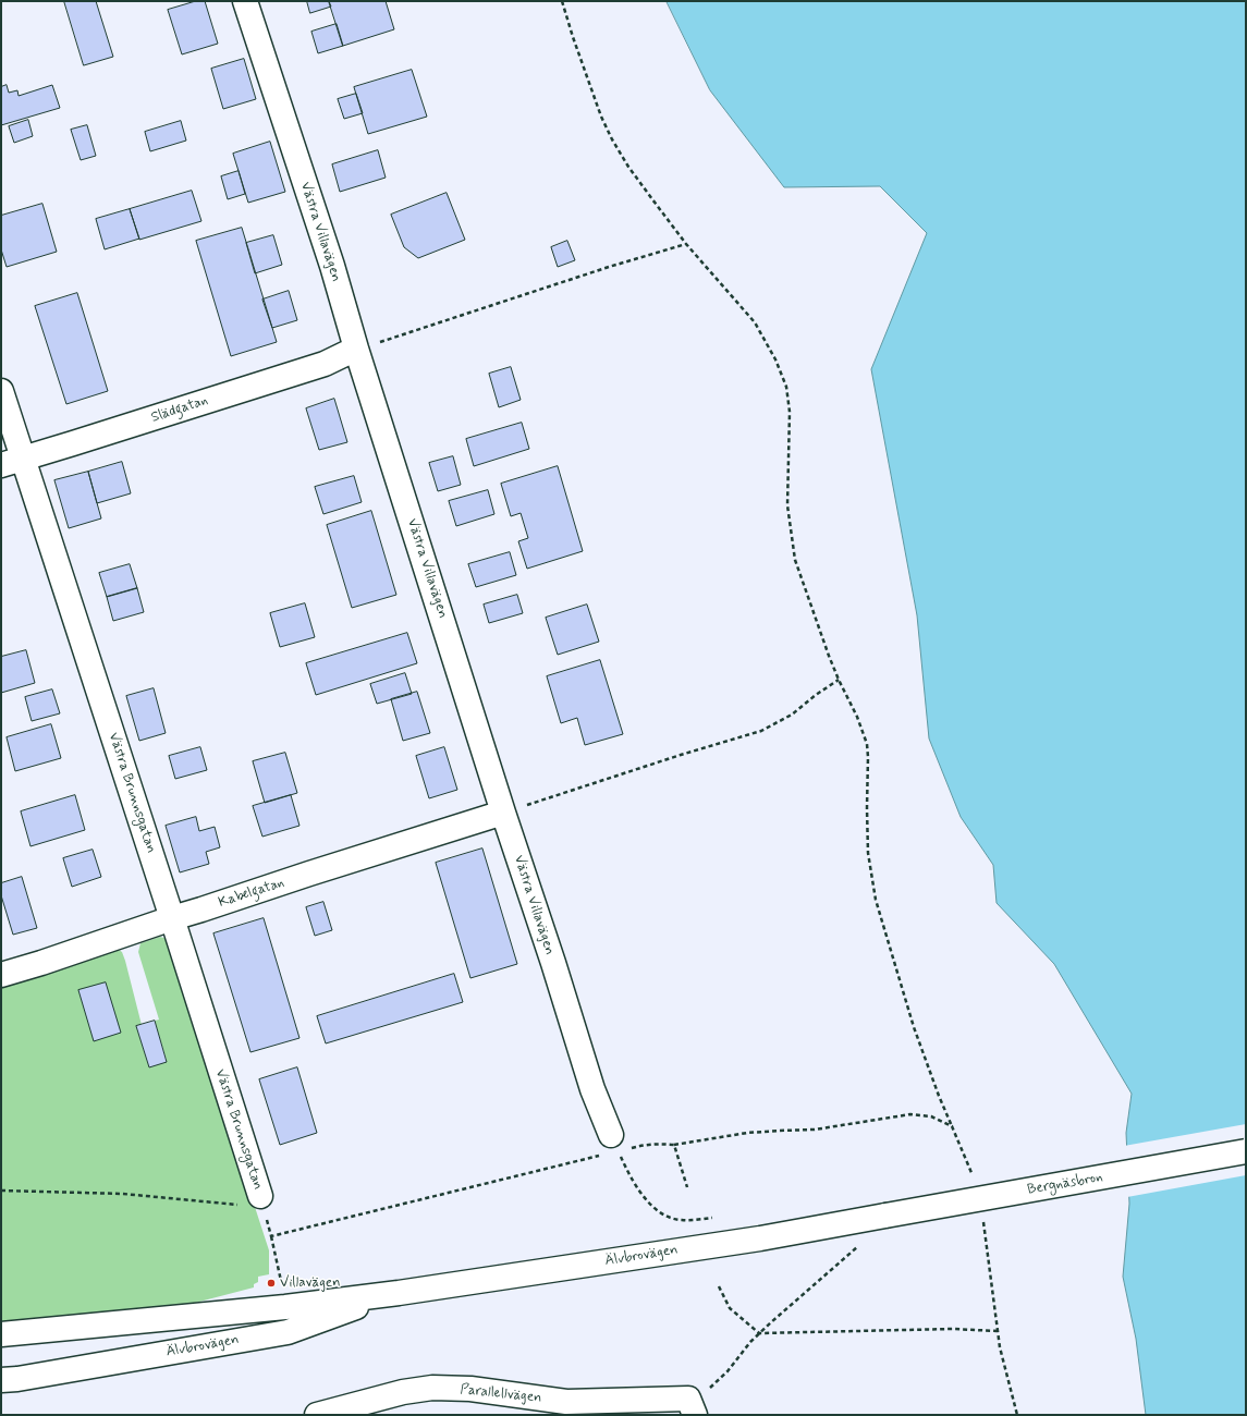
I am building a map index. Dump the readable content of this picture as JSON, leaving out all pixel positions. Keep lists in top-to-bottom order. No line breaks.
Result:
{"streets":{"street":["Västra Villavägen","Slädgatan","Västra Brunnsgatan","Kabelgatan","Bergnäsbron","Älvbrovägen","Parallellvägen"]},"crossings":[["Västra Villavägen","Slädgatan"],["Västra Villavägen","Kabelgatan"],["Slädgatan","Västra Brunnsgatan"],["Västra Brunnsgatan","Kabelgatan"],["Bergnäsbron","Älvbrovägen"]],"places":["Villavägen"]}
